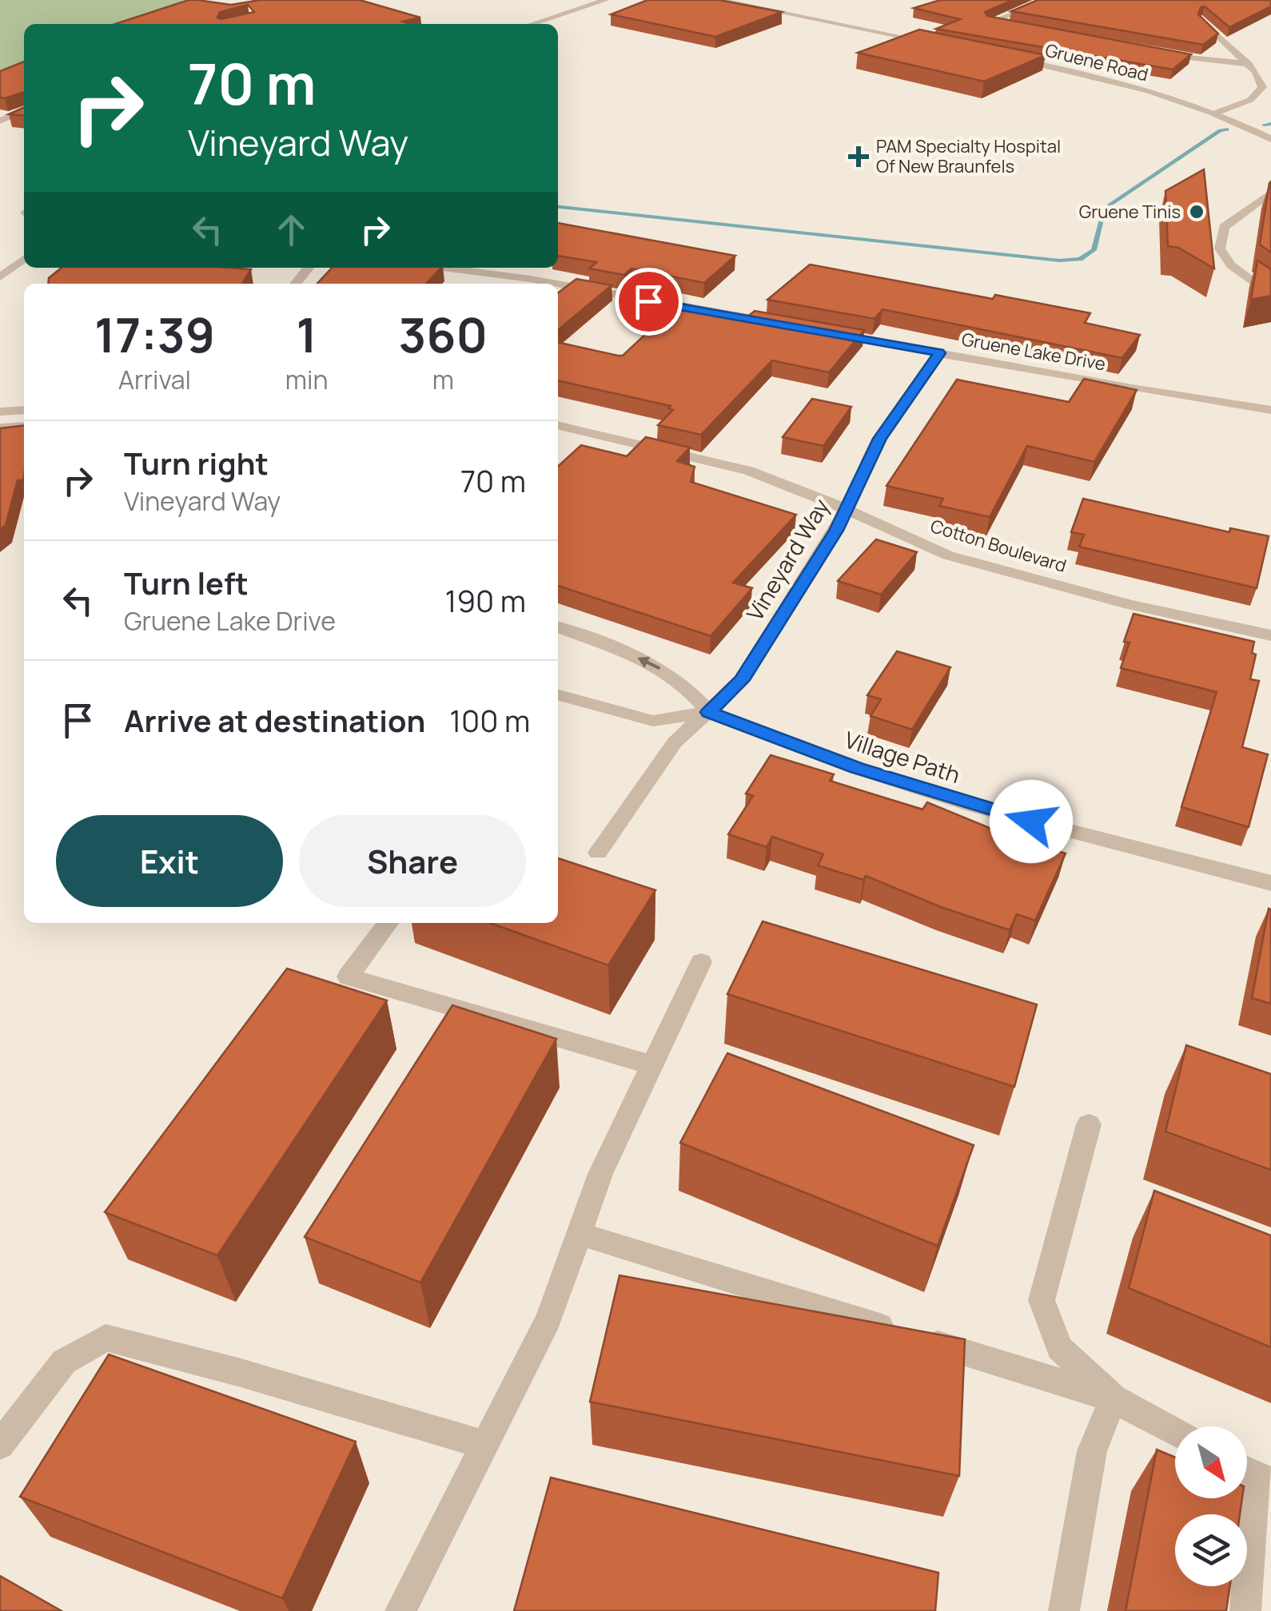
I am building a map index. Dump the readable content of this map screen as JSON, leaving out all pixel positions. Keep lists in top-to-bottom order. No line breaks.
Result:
{"streets":{"street":["Gruene Road","Gruene Lake Drive","Cotton Boulevard","Vineyard Way","Village Path"]},"crossings":[["Gruene Lake Drive","Vineyard Way"],["Cotton Boulevard","Vineyard Way"],["Vineyard Way","Village Path"]],"places":{"health":["PAM Specialty Hospital Of New Braunfels"],"other":["Gruene Tinis"]},"north":"bottom right","page":{"turn":["70 m","Vineyard Way"],"eta":["17:39","Arrival","1","min","360","m"],"list":[{"name":"Turn right","note":"Vineyard Way","value":"70 m"},{"name":"Turn left","note":"Gruene Lake Drive","value":"190 m"},{"name":"Arrive at destination","value":"100 m"}],"buttons":["Exit","Share"]}}
